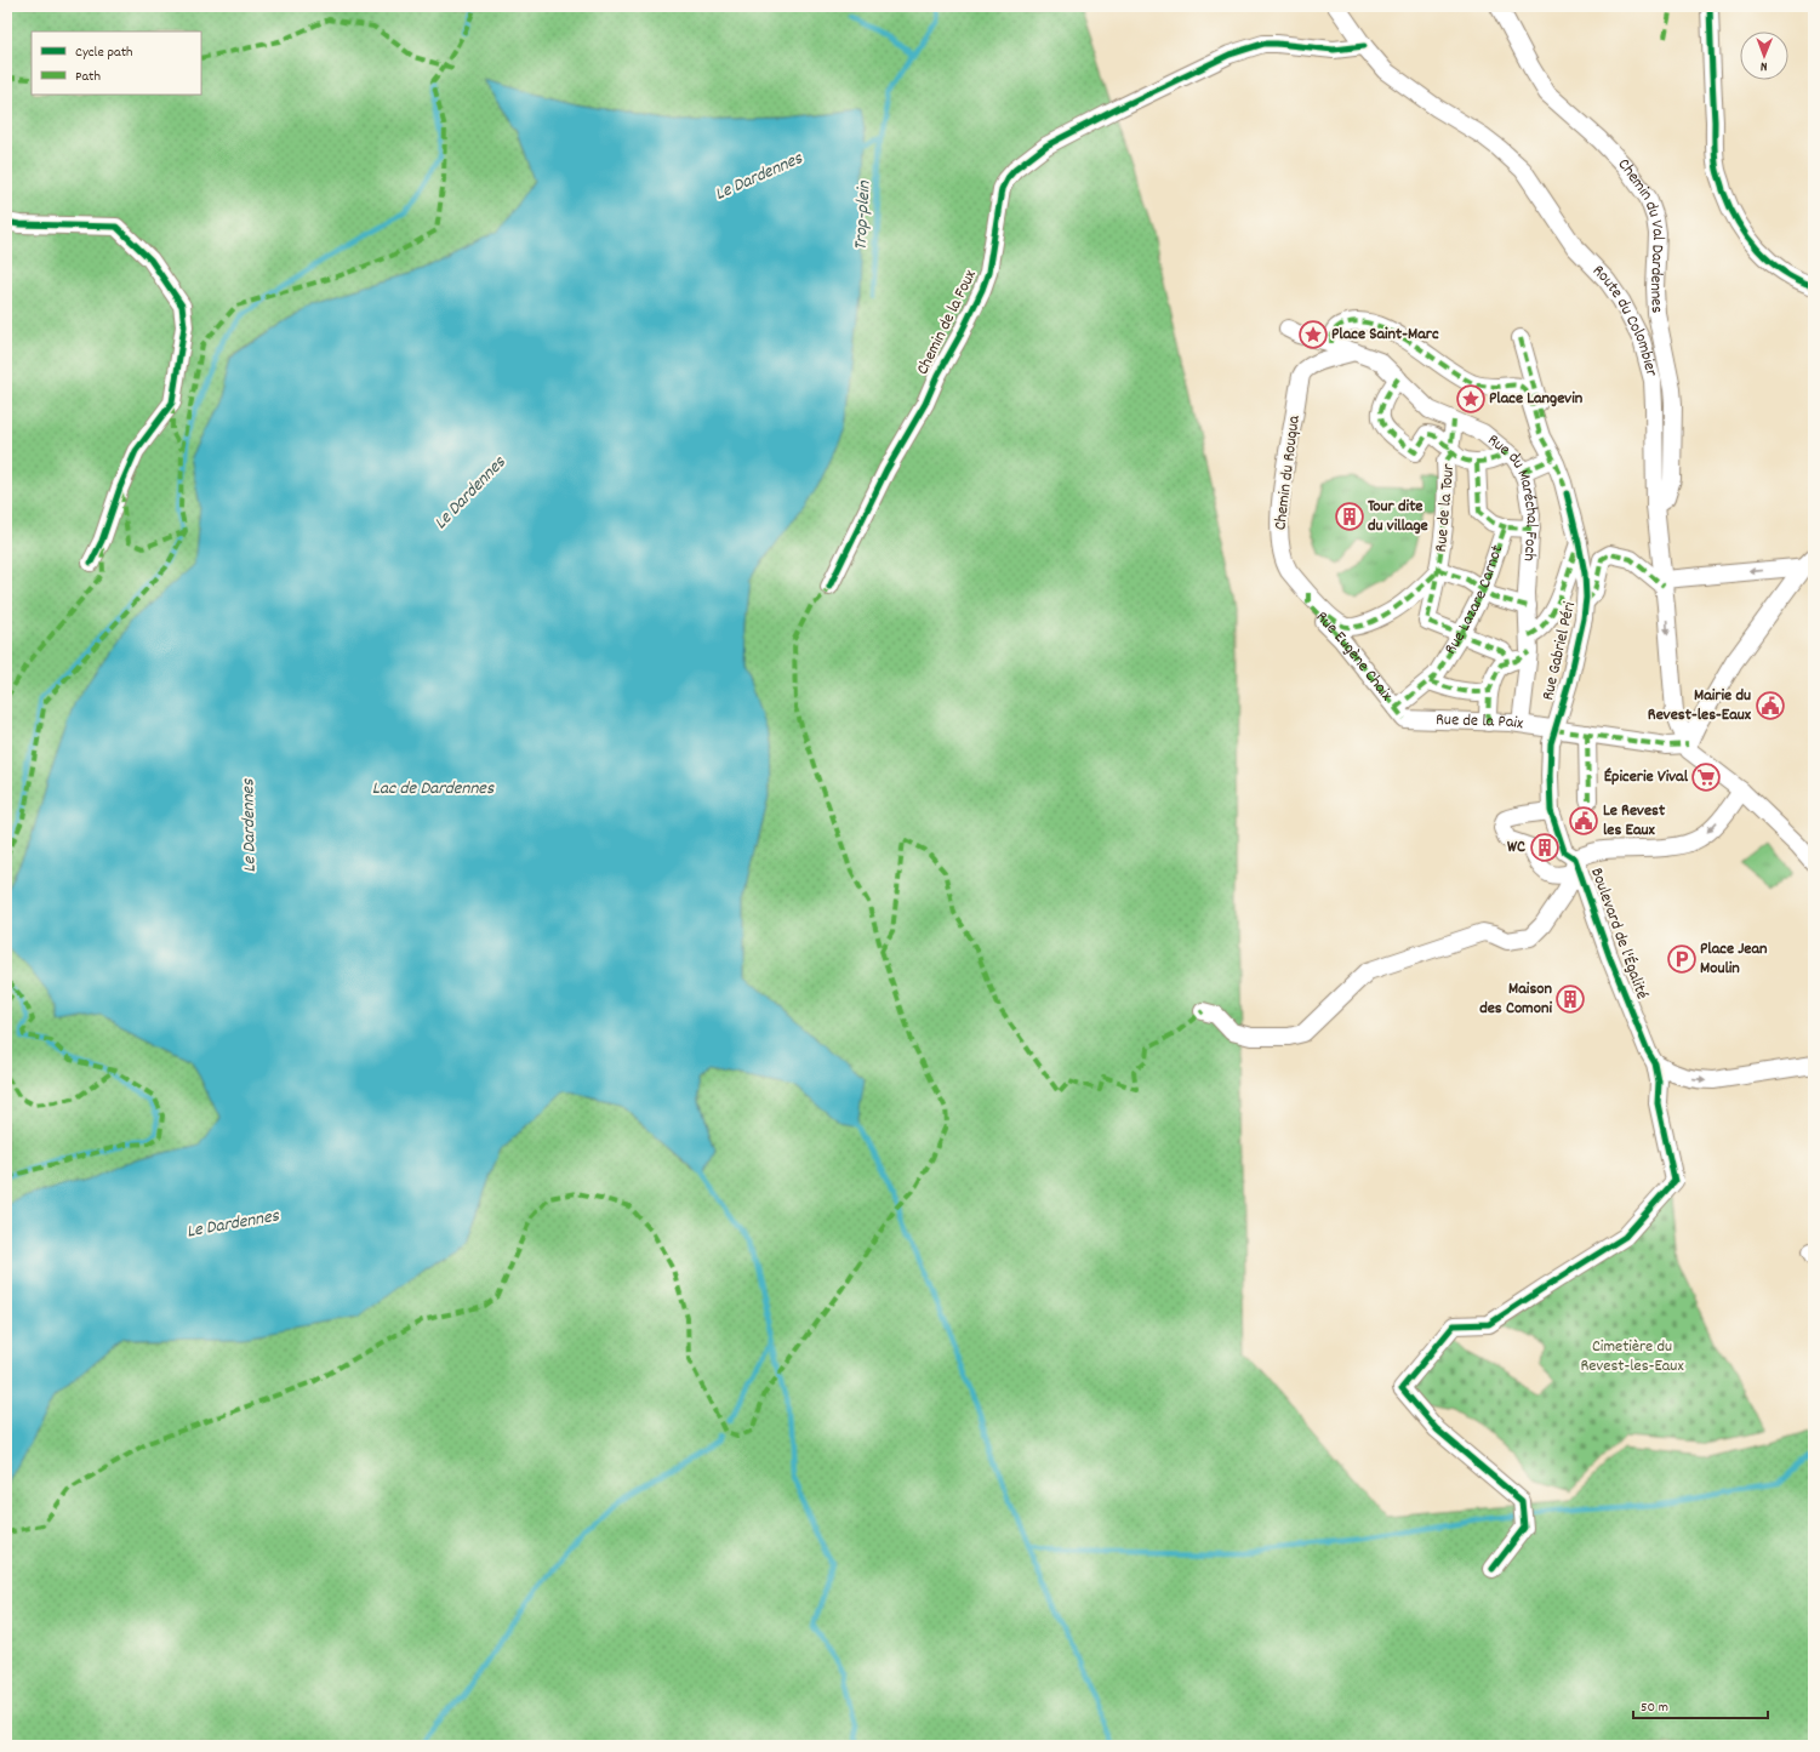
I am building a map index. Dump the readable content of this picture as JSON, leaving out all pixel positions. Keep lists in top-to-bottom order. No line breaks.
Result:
{"streets":{"street":["Chemin du Val Dardennes","Chemin de la Foux","Route du Colombier","Chemin du Rouqua","Rue du Maréchal Foch","Rue de la Tour","Rue Lazare Carnot","Rue Gabriel Péri","Rue Eugène Chaix","Rue de la Paix","Boulevard de l'Égalité"]},"crossings":[["Chemin du Val Dardennes","Route du Colombier"],["Chemin de la Foux","Route du Colombier"],["Route du Colombier","Rue de la Paix"],["Chemin du Rouqua","Rue du Maréchal Foch"],["Chemin du Rouqua","Rue de la Tour"],["Chemin du Rouqua","Rue Eugène Chaix"],["Rue du Maréchal Foch","Rue de la Tour"],["Rue du Maréchal Foch","Rue Lazare Carnot"],["Rue du Maréchal Foch","Rue de la Paix"],["Rue de la Tour","Rue Lazare Carnot"],["Rue Gabriel Péri","Rue de la Paix"],["Rue Gabriel Péri","Boulevard de l'Égalité"],["Rue Eugène Chaix","Rue de la Paix"],["Rue de la Paix","Boulevard de l'Égalité"]],"water":["Le Dardennes","Trop-plein","Lac de Dardennes"],"parks":["Cimetière du Revest-les-Eaux"],"places":{"place":["Place Saint-Marc","Place Langevin"],"building":["Tour dite du village","WC","Maison des Comoni"],"public building":["Mairie du Revest-les-Eaux","Le Revest les Eaux"],"supermarket":["Épicerie Vival"],"parking":["Place Jean Moulin"]},"legend":["Cycle path","Path"],"scale_bar":"50 m","north":"bottom"}
